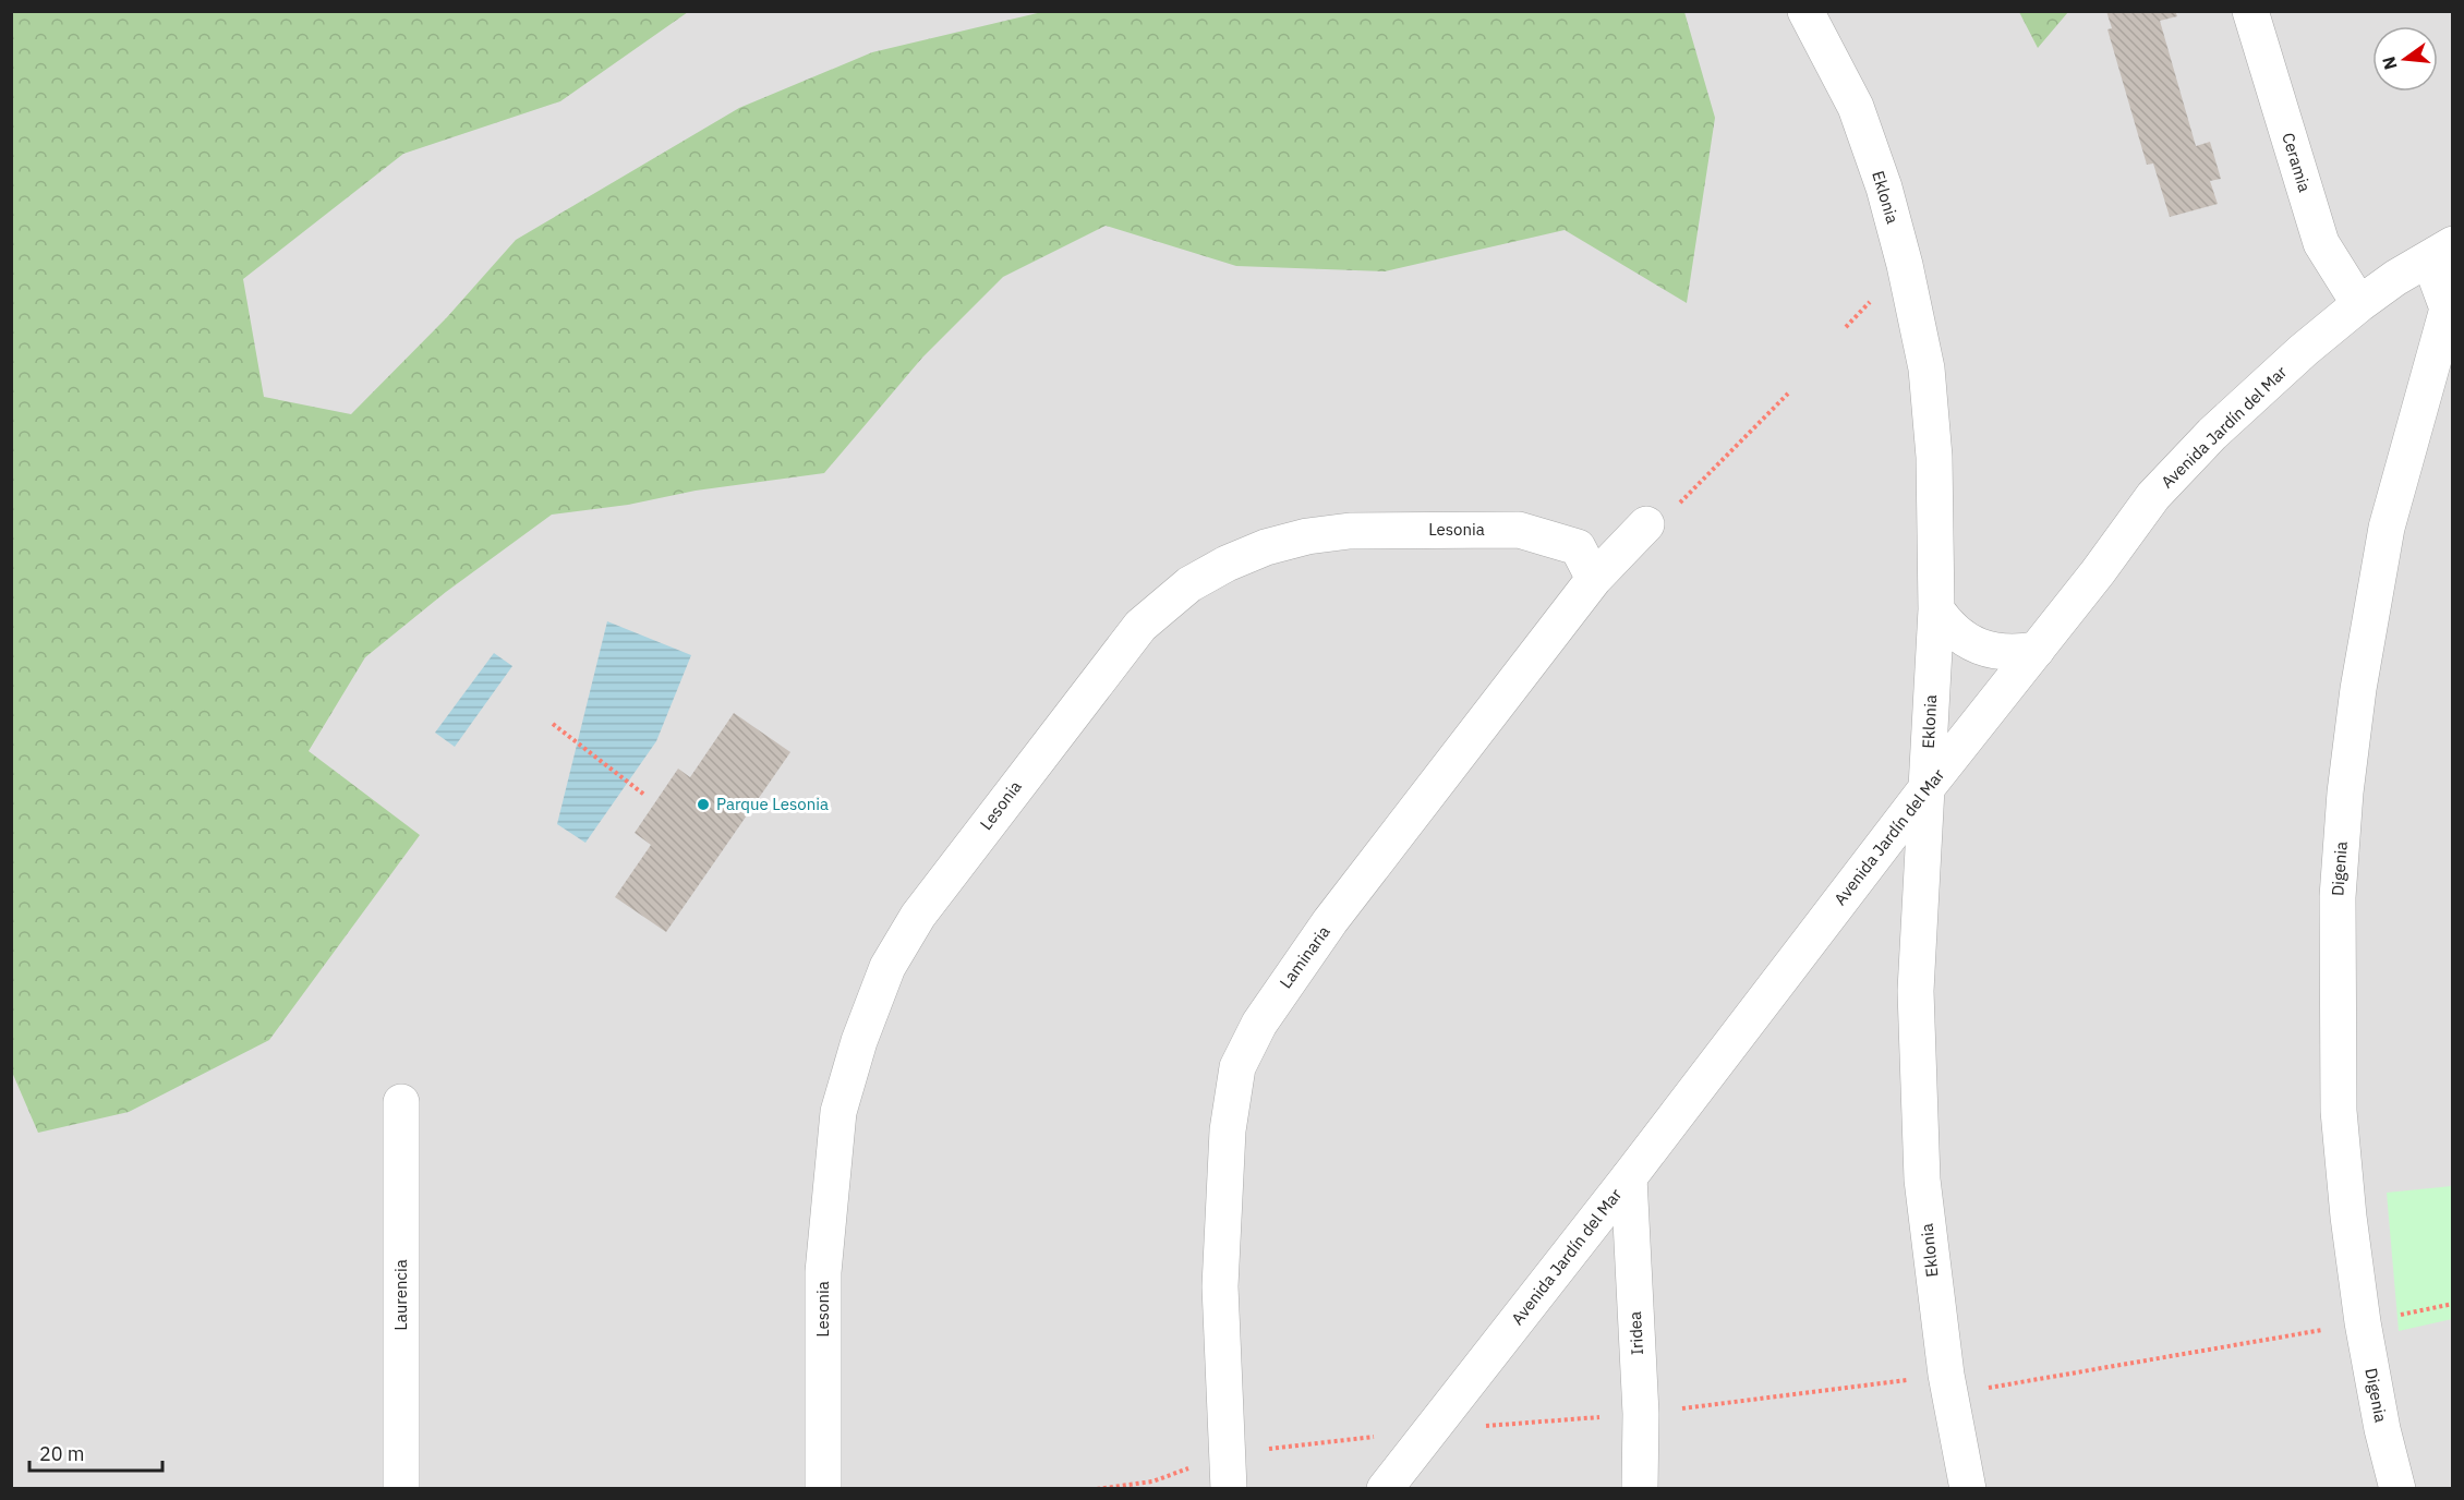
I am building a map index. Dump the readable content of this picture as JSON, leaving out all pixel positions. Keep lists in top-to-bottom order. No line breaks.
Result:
{"streets":{"street":["Ceramia","Eklonia","Avenida Jardín del Mar","Lesonia","Digenia","Laminaria","Laurencia","Iridea"]},"crossings":[["Ceramia","Avenida Jardín del Mar"],["Eklonia","Avenida Jardín del Mar"],["Avenida Jardín del Mar","Digenia"],["Avenida Jardín del Mar","Iridea"],["Lesonia","Laminaria"]],"places":["Parque Lesonia"],"scale_bar":"20 m","north":"left"}
